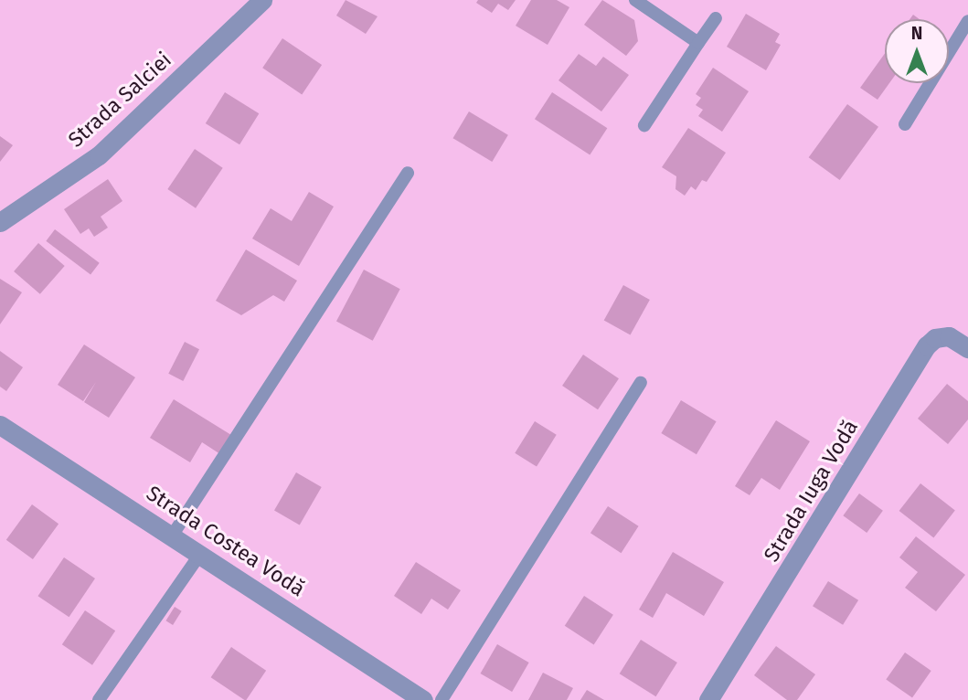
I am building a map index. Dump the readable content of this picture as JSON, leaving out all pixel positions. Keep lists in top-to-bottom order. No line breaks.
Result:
{"streets":{"street":["Strada Salciei","Strada Iuga Vodă","Strada Costea Vodă"]},"north":"top"}
